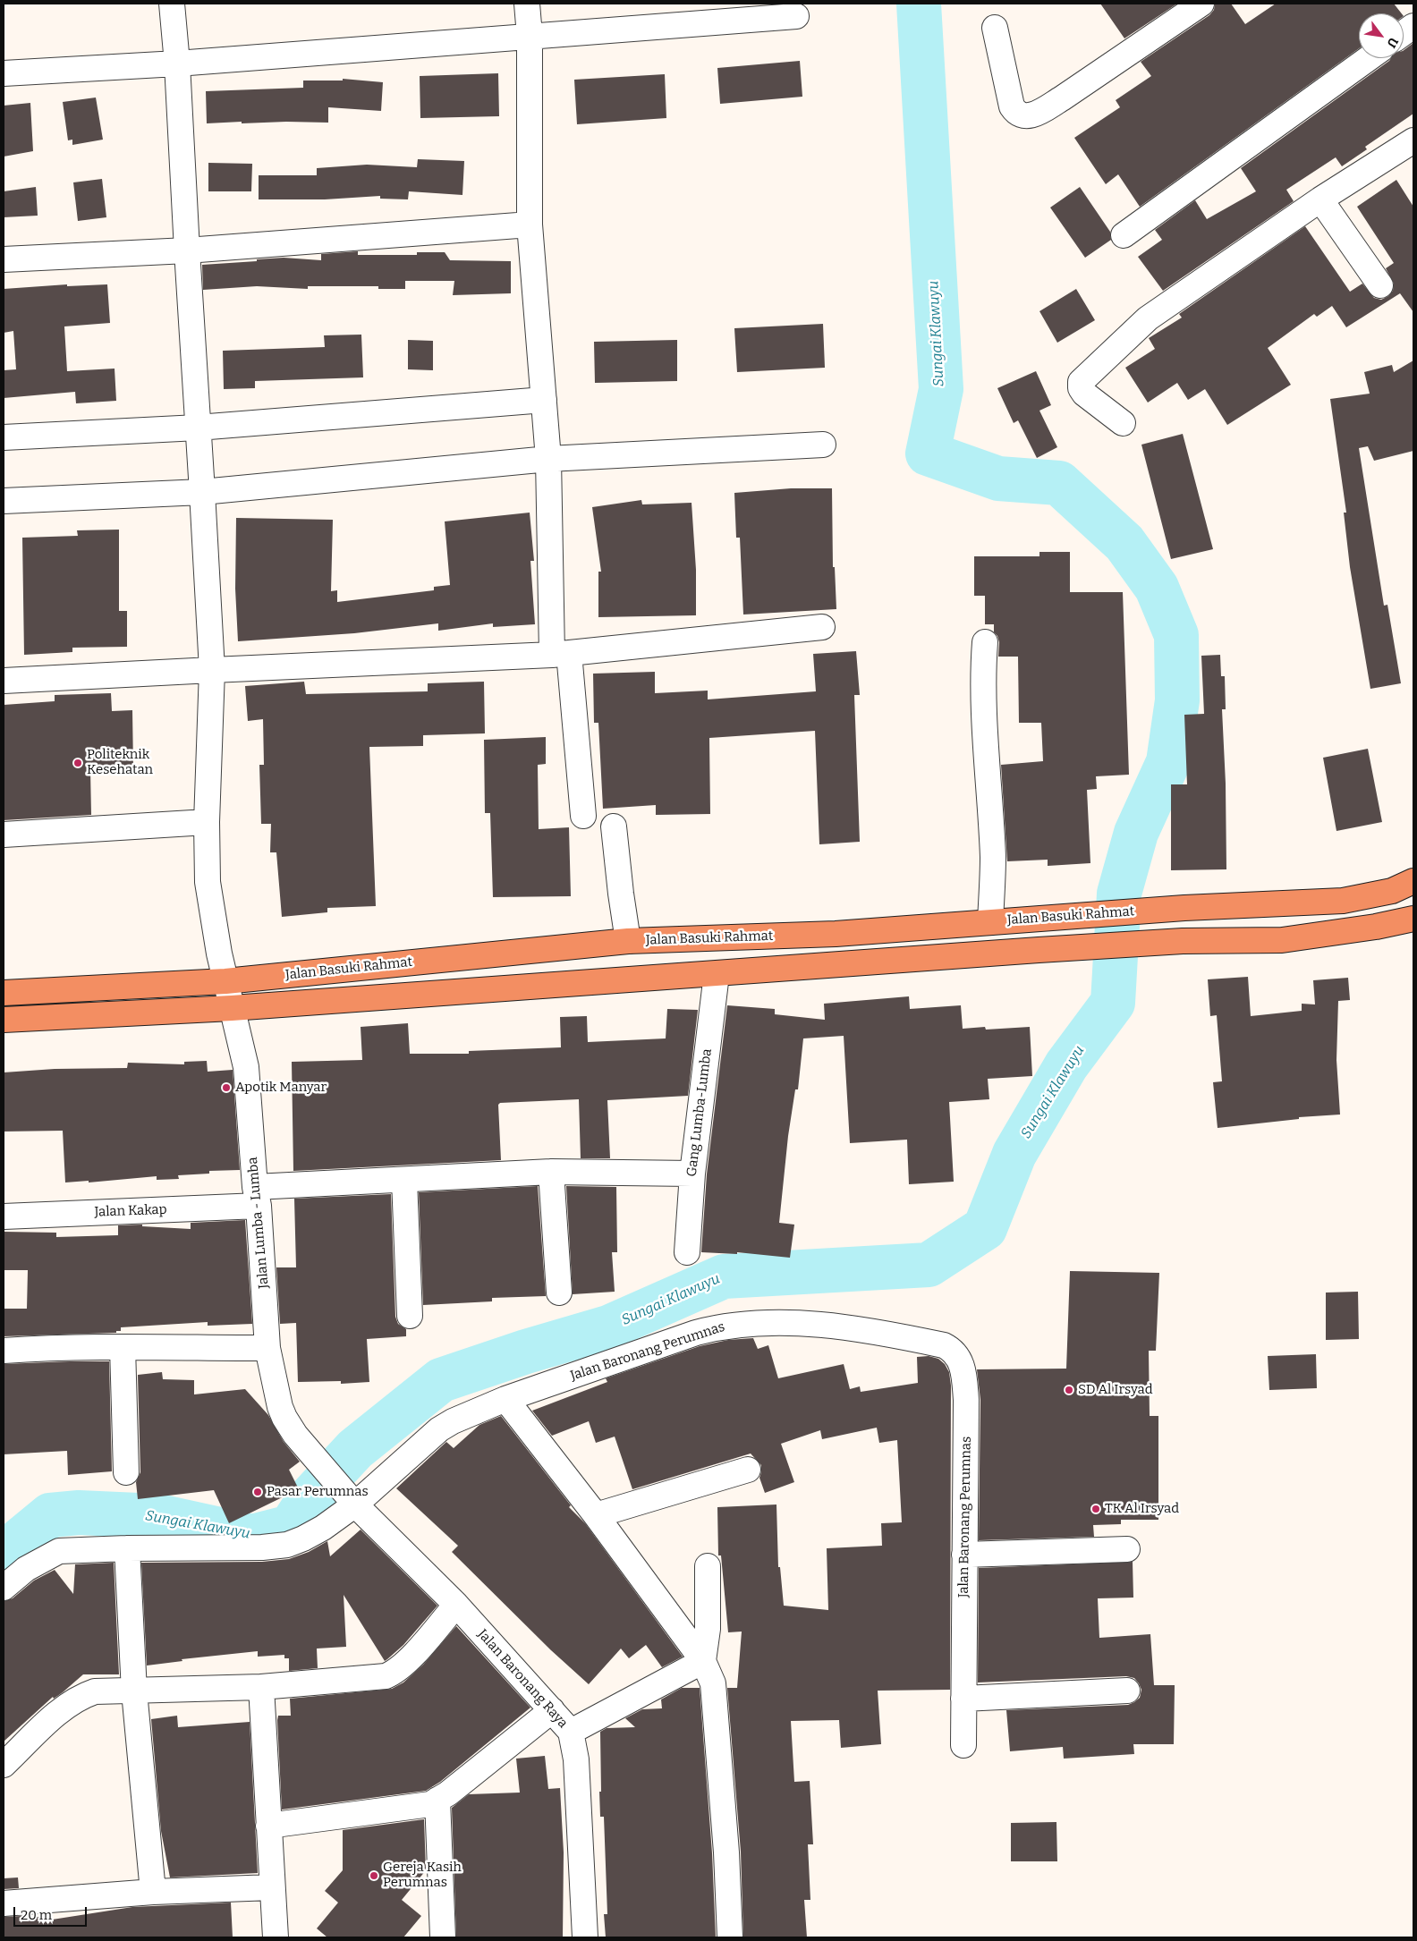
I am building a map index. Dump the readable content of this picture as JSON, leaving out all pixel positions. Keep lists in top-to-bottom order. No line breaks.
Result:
{"streets":{"highway":["Jalan Basuki Rahmat"],"street":["Gang Lumba-Lumba","Jalan Kakap","Jalan Lumba - Lumba","Jalan Baronang Perumnas","Jalan Baronang Raya"]},"crossings":[["Jalan Basuki Rahmat","Jalan Lumba - Lumba"],["Gang Lumba-Lumba","Jalan Kakap"],["Jalan Kakap","Jalan Lumba - Lumba"],["Jalan Lumba - Lumba","Jalan Baronang Perumnas"],["Jalan Lumba - Lumba","Jalan Baronang Raya"],["Jalan Baronang Perumnas","Jalan Baronang Raya"]],"water":["Sungai Klawuyu"],"places":["Politeknik Kesehatan","Apotik Manyar","SD Al Irsyad","Pasar Perumnas","TK Al Irsyad","Gereja Kasih Perumnas"],"scale_bar":"20 m","north":"bottom right"}
